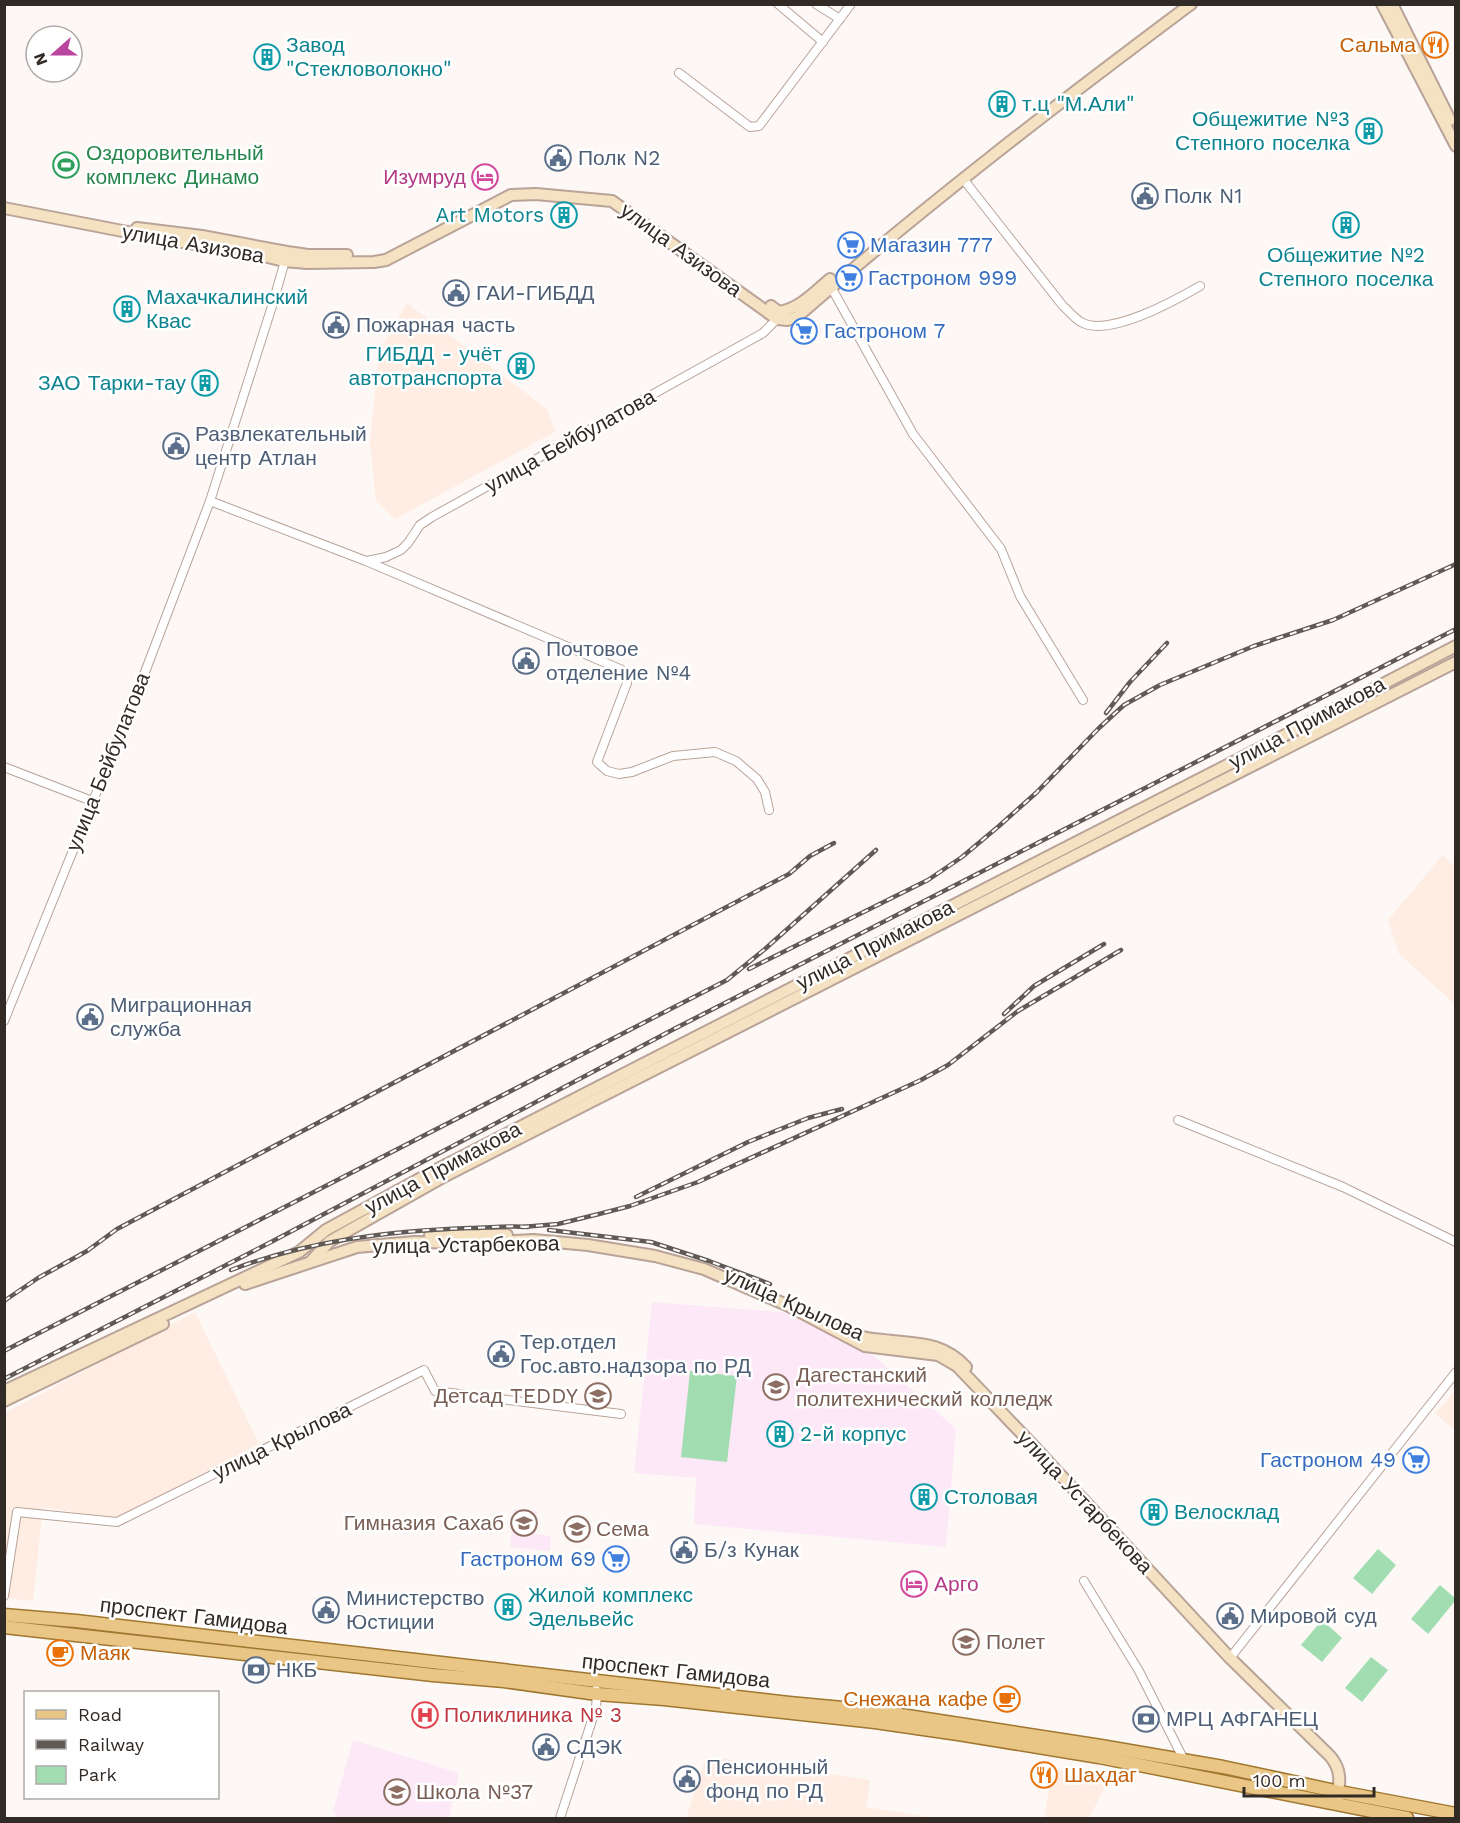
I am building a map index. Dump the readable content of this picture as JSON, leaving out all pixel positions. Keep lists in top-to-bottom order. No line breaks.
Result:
{"streets":{"main road":["улица Азизова","улица Примакова","улица Устарбекова","улица Крылова","проспект Гамидова"],"street":["улица Бейбулатова"]},"crossings":[["улица Азизова","улица Бейбулатова"],["улица Примакова","улица Крылова"],["улица Устарбекова","улица Крылова"],["улица Крылова","проспект Гамидова"]],"places":{"restaurant":["Сальма","Шахдаг"],"building":["Завод \"Стекловолокно\"","т.ц \"М.Али\"","Общежитие №3 Степного поселка","Art Motors","Общежитие №2 Степного поселка","Махачкалинский Квас","ГИБДД - учёт автотранспорта","ЗАО Тарки-тау","2-й корпус","Столовая","Велосклад","Жилой комплекс Эдельвейс"],"public building":["Полк N2","Полк N1","ГАИ-ГИБДД","Пожарная часть","Развлекательный центр Атлан","Почтовое отделение №4","Миграционная служба","Тер.отдел Гос.авто.надзора по РД","Б/з Кунак","Министерство Юстиции","Мировой суд","СДЭК","Пенсионный фонд по РД"],"sports":["Оздоровительный комплекс Динамо"],"hotel":["Изумруд","Арго"],"supermarket":["Магазин 777","Гастроном 999","Гастроном 7","Гастроном 49","Гастроном 69"],"school or university":["Дагестанский политехнический колледж","Детсад TEDDY","Гимназия Сахаб","Сема","Полет","Школа №37"],"cafe":["Маяк","Снежана кафе"],"bank":["НКБ","МРЦ АФГАНЕЦ"],"hospital":["Поликлиника № 3"]},"legend":["Road","Railway","Park"],"scale_bar":"100 m","north":"left"}
